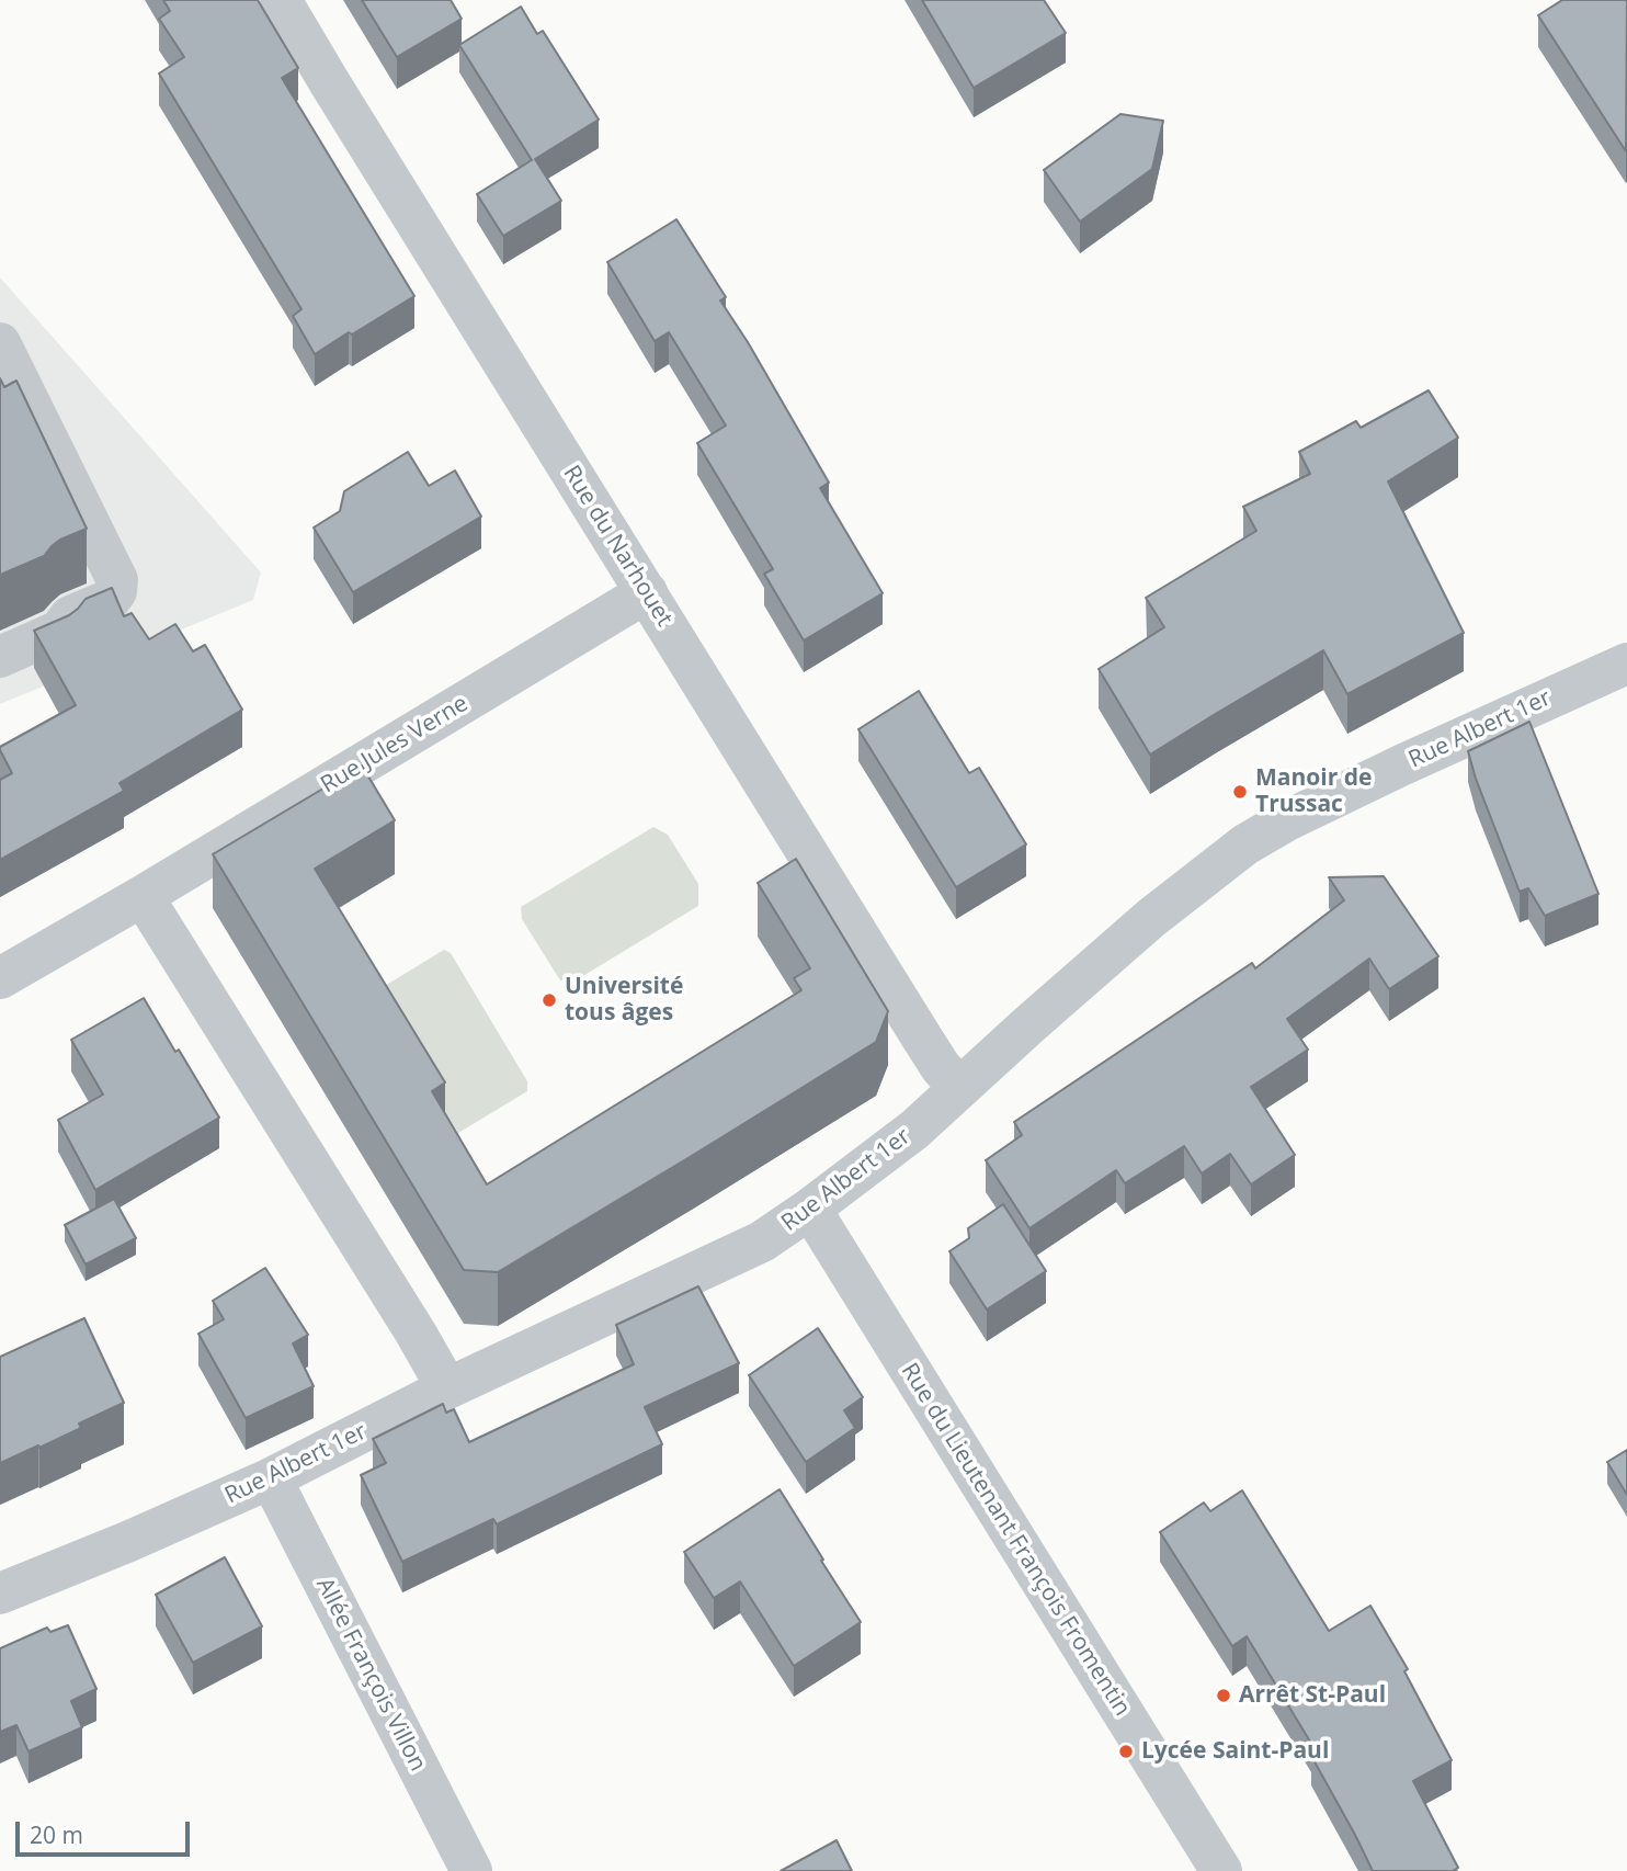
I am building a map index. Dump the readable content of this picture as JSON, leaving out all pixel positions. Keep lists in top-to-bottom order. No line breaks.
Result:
{"streets":{"street":["Rue du Narhouet","Rue Albert 1er","Rue Jules Verne","Rue du Lieutenant François Fromentin","Allée François Villon"]},"crossings":[["Rue du Narhouet","Rue Albert 1er"],["Rue du Narhouet","Rue Jules Verne"],["Rue Albert 1er","Rue du Lieutenant François Fromentin"],["Rue Albert 1er","Allée François Villon"]],"places":["Manoir de Trussac","Université tous âges","Arrêt St-Paul","Lycée Saint-Paul"],"scale_bar":"20 m"}
